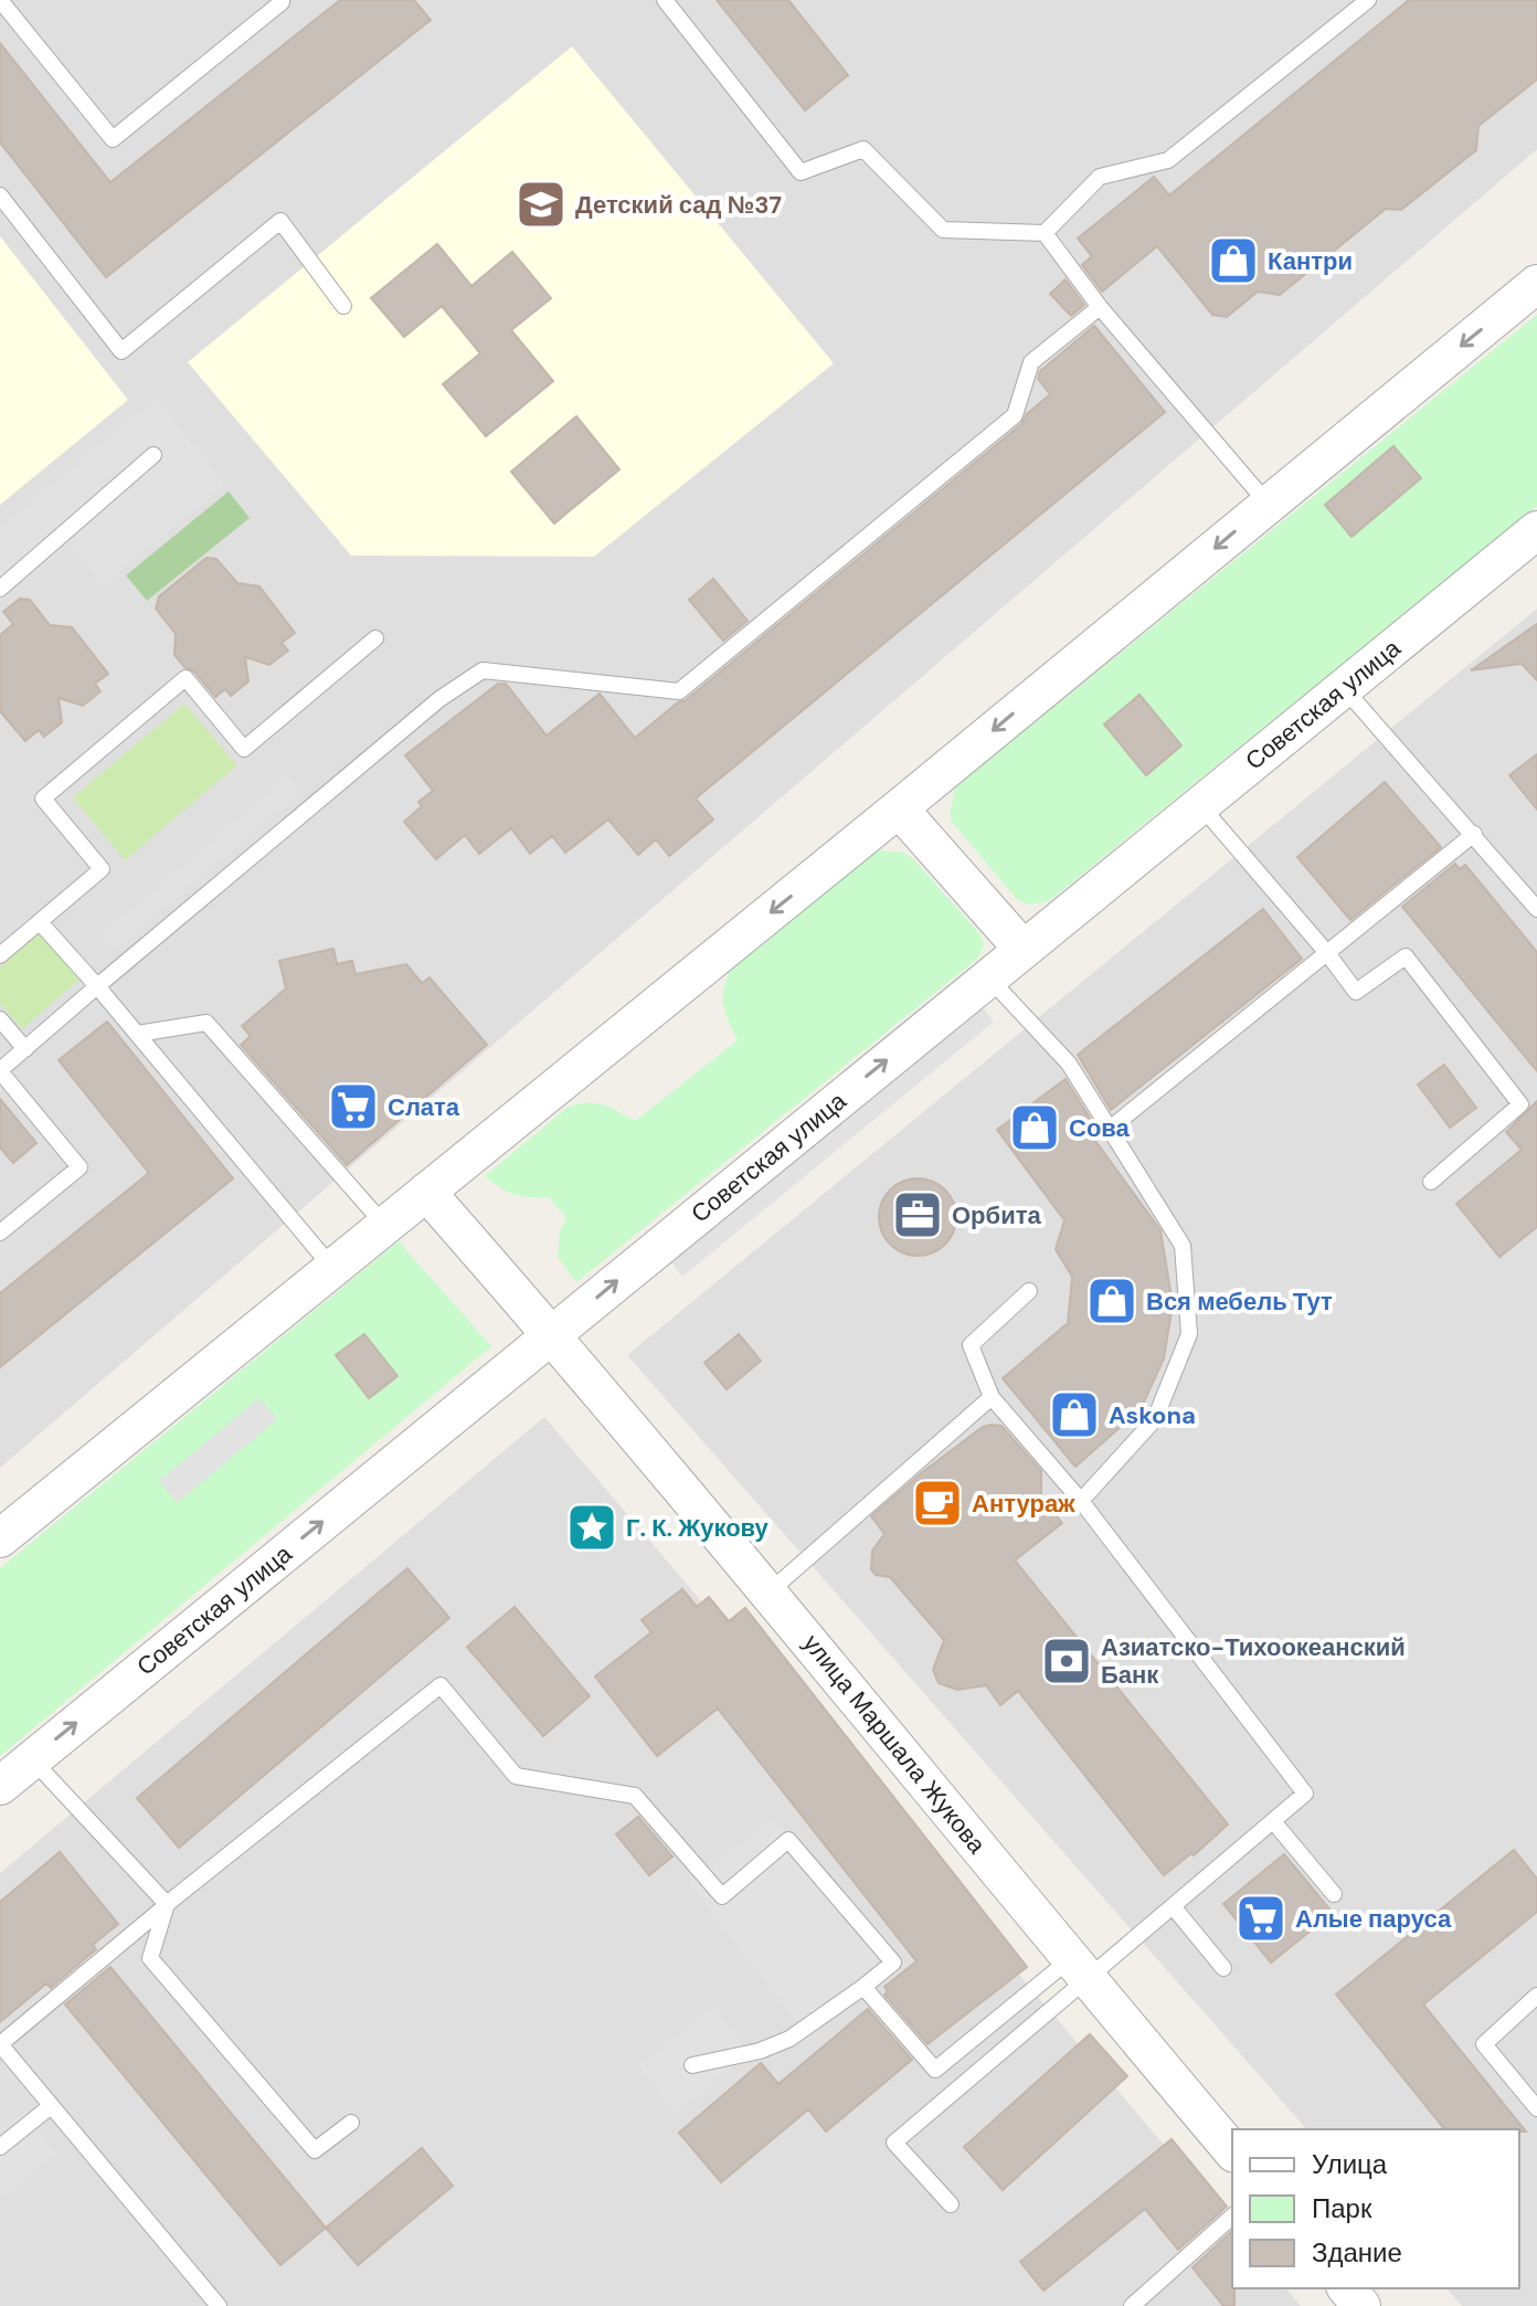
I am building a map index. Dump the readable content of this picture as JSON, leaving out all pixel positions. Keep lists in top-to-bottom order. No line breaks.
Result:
{"streets":{"street":["Советская улица","улица Маршала Жукова"]},"crossings":[["Советская улица","улица Маршала Жукова"]],"places":{"school or university":["Детский сад №37"],"shop":["Кантри","Сова","Вся мебель Тут","Askona"],"supermarket":["Слата","Алые паруса"],"office":["Орбита"],"cafe":["Антураж"],"place":["Г. К. Жукову"],"bank":["Азиатско-Тихоокеанский Банк"]},"legend":["Улица","Парк","Здание"]}
